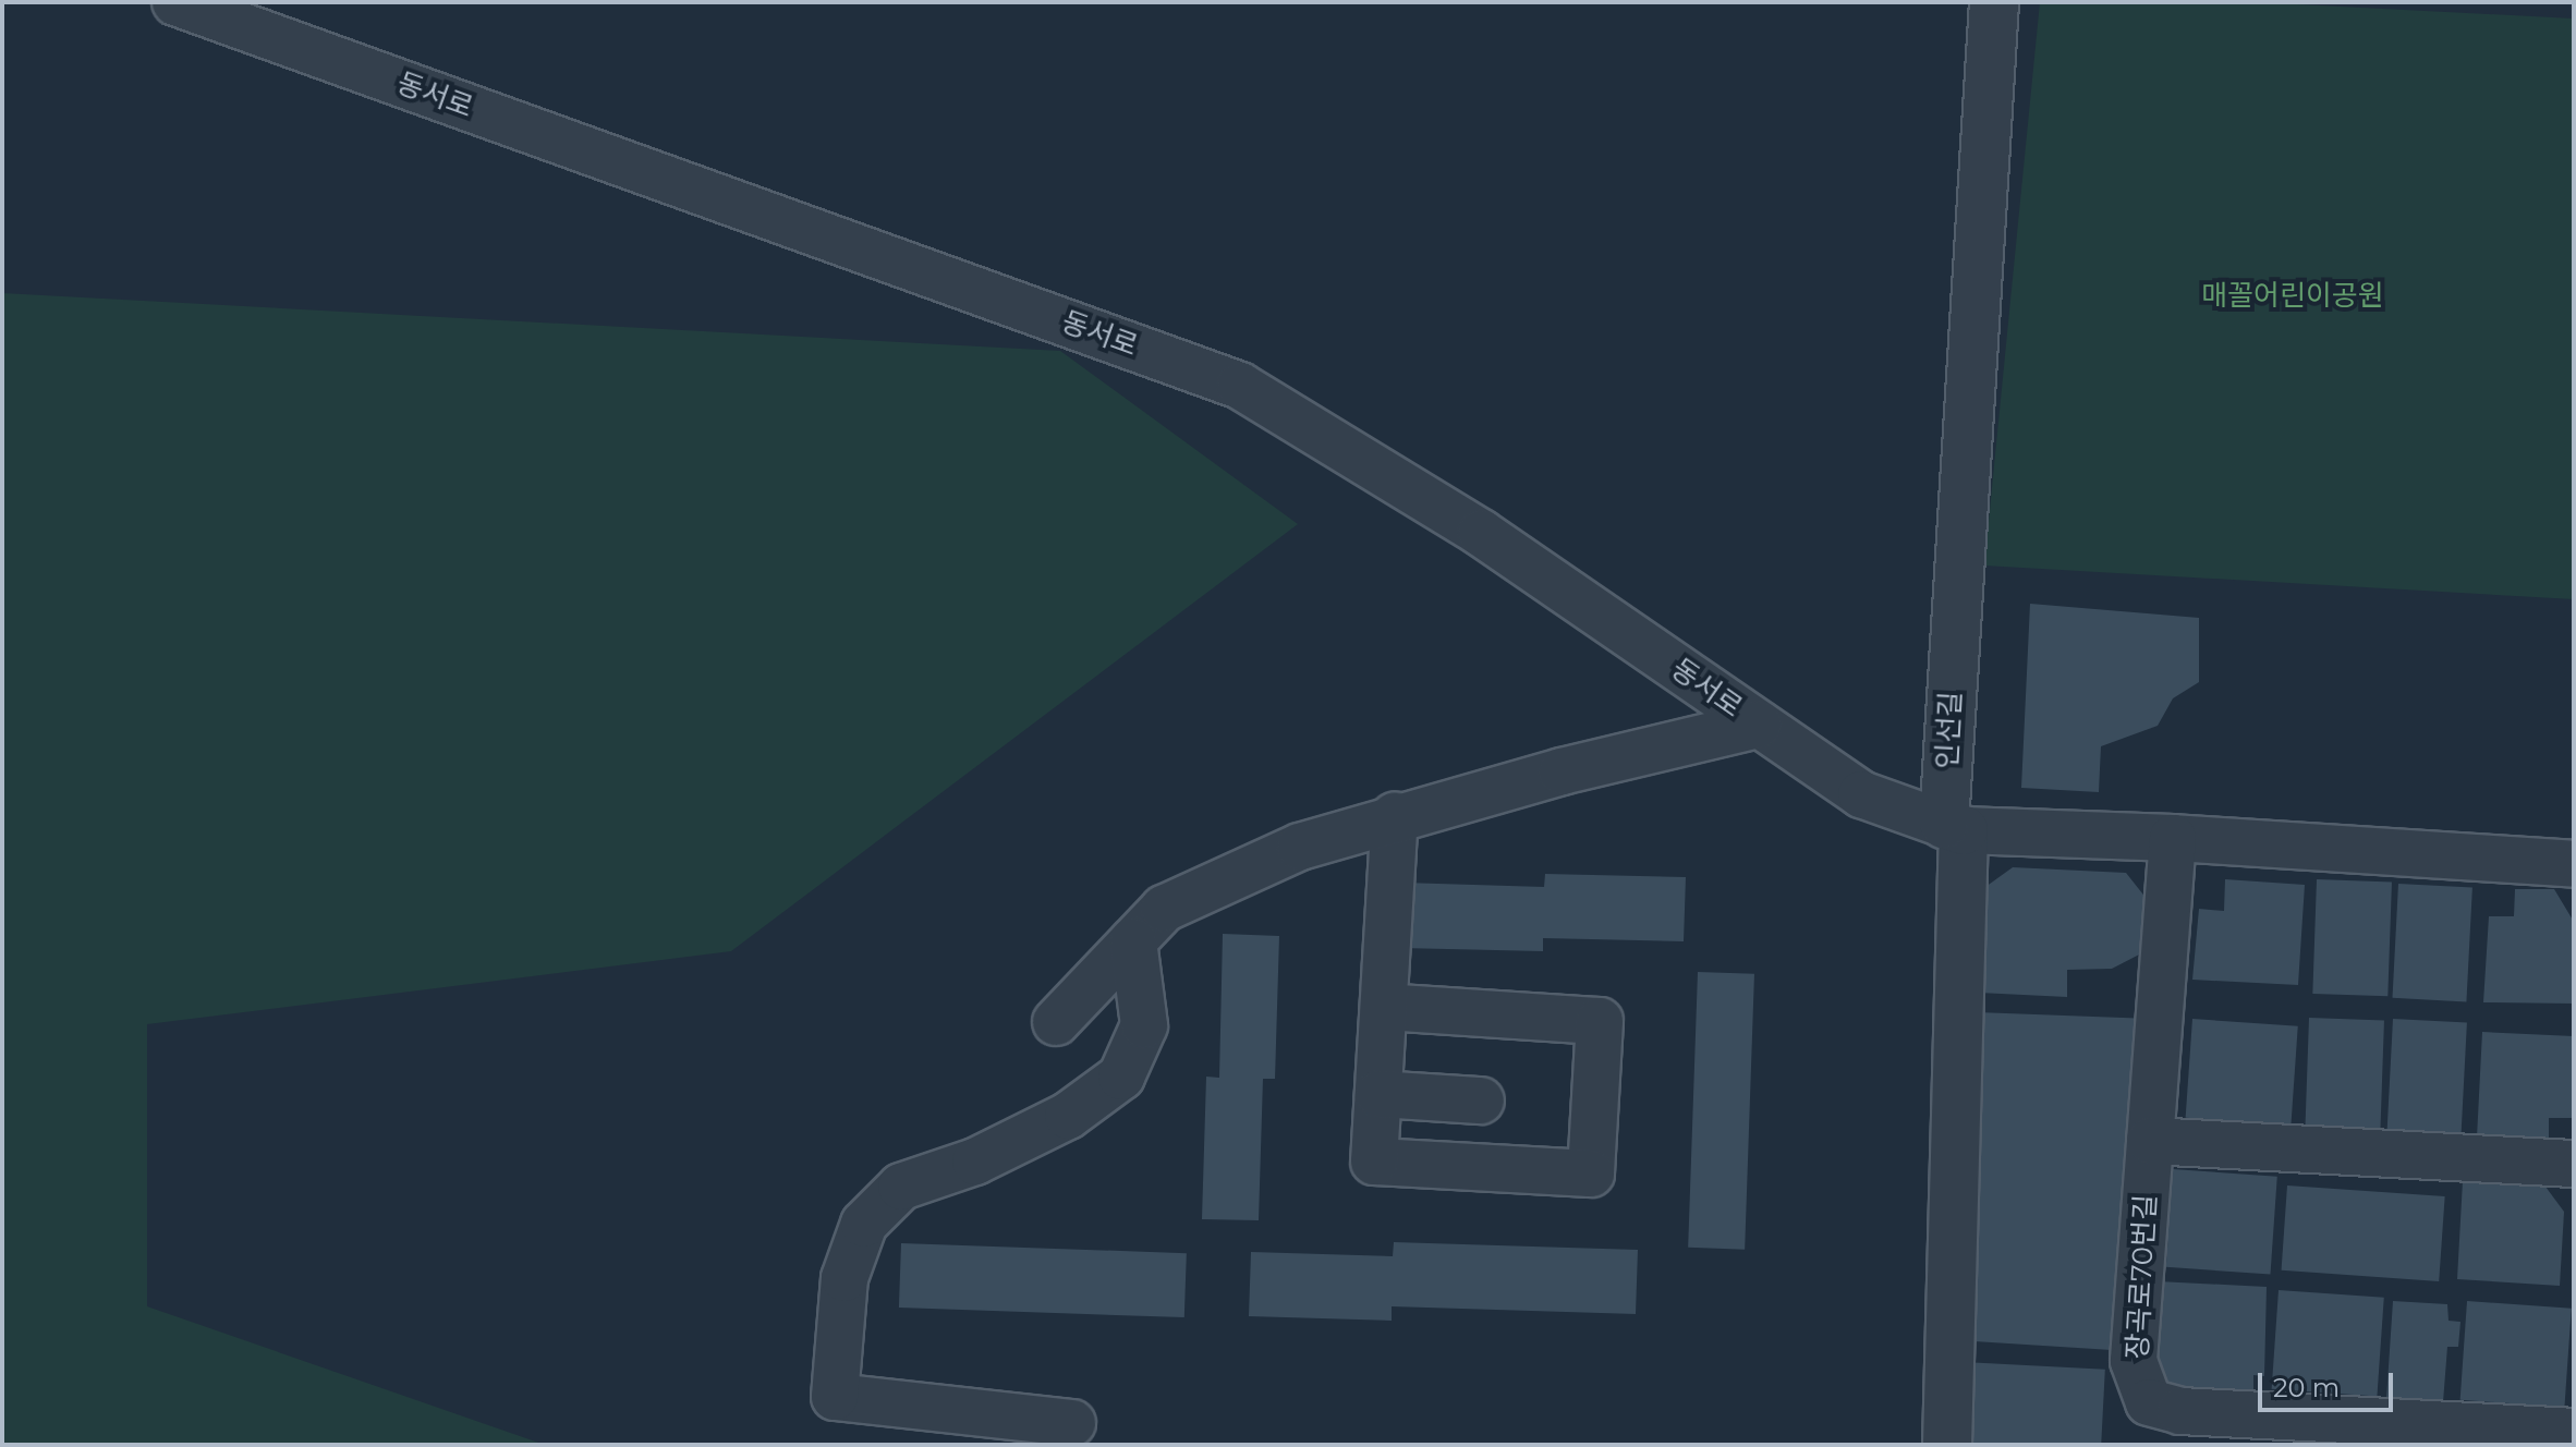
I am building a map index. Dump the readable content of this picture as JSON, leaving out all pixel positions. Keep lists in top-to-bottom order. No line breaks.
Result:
{"streets":{"street":["동서로","인선길","장곡로70번길"]},"crossings":[["동서로","인선길"],["동서로","장곡로70번길"]],"parks":["매꼴어린이공원"],"scale_bar":"20 m"}
